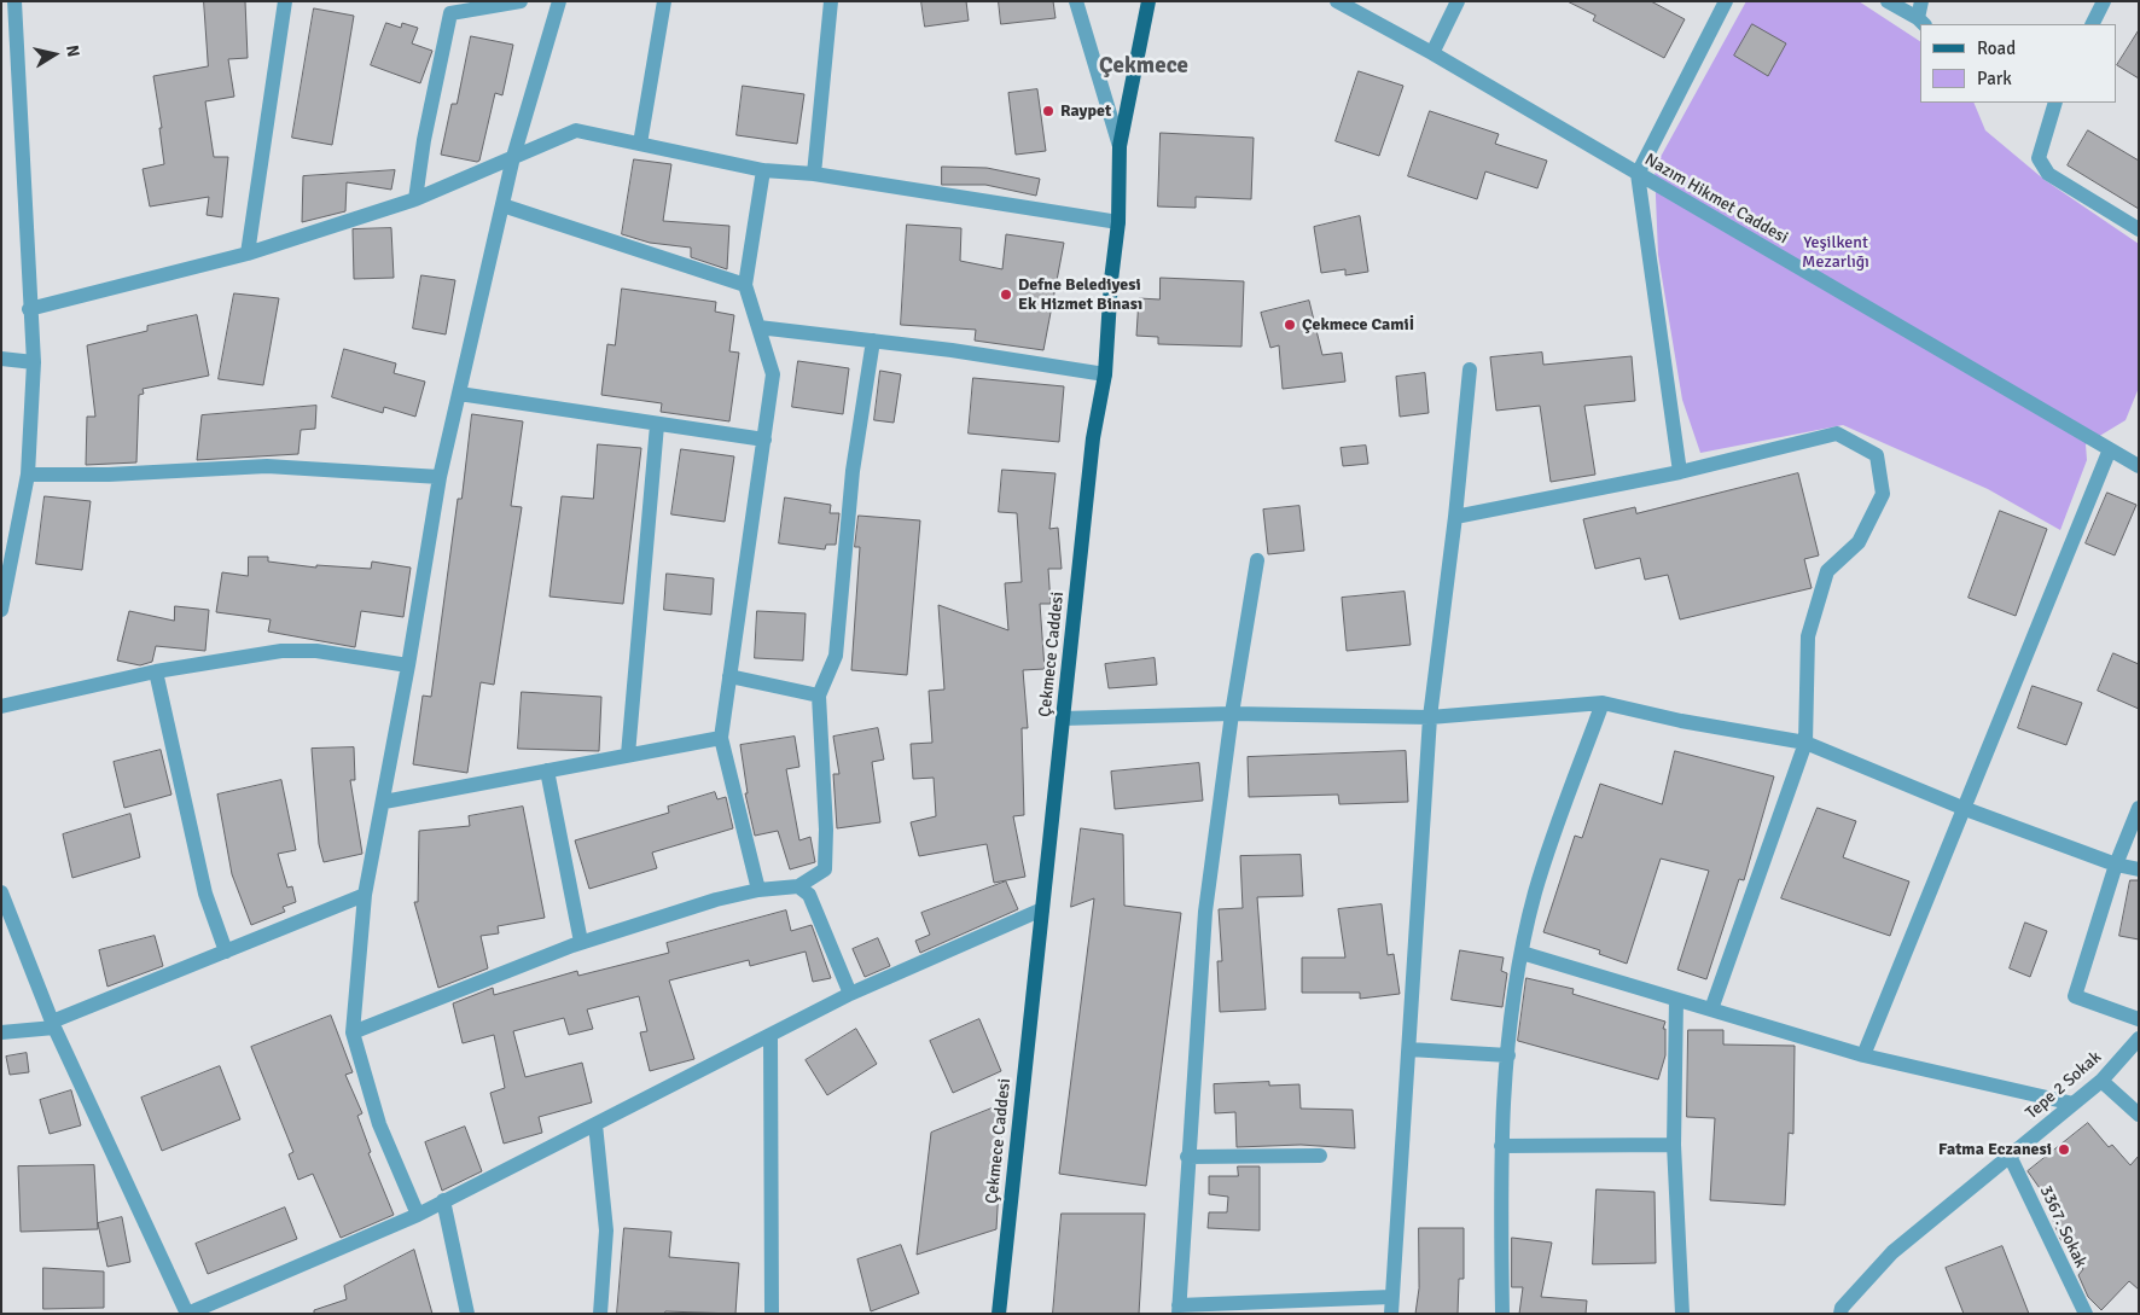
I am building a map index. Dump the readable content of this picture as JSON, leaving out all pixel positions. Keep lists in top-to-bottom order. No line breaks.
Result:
{"streets":{"main road":["Çekmece Caddesi"],"street":["Nazım Hikmet Caddesi","Tepe 2 Sokak","3367. Sokak"]},"crossings":[["Tepe 2 Sokak","3367. Sokak"]],"districts":["Çekmece"],"parks":["Yeşilkent Mezarlığı"],"places":["Raypet","Defne Belediyesi Ek Hizmet Binası","Çekmece Camiİ","Fatma Eczanesi"],"legend":["Road","Park"],"north":"right"}
